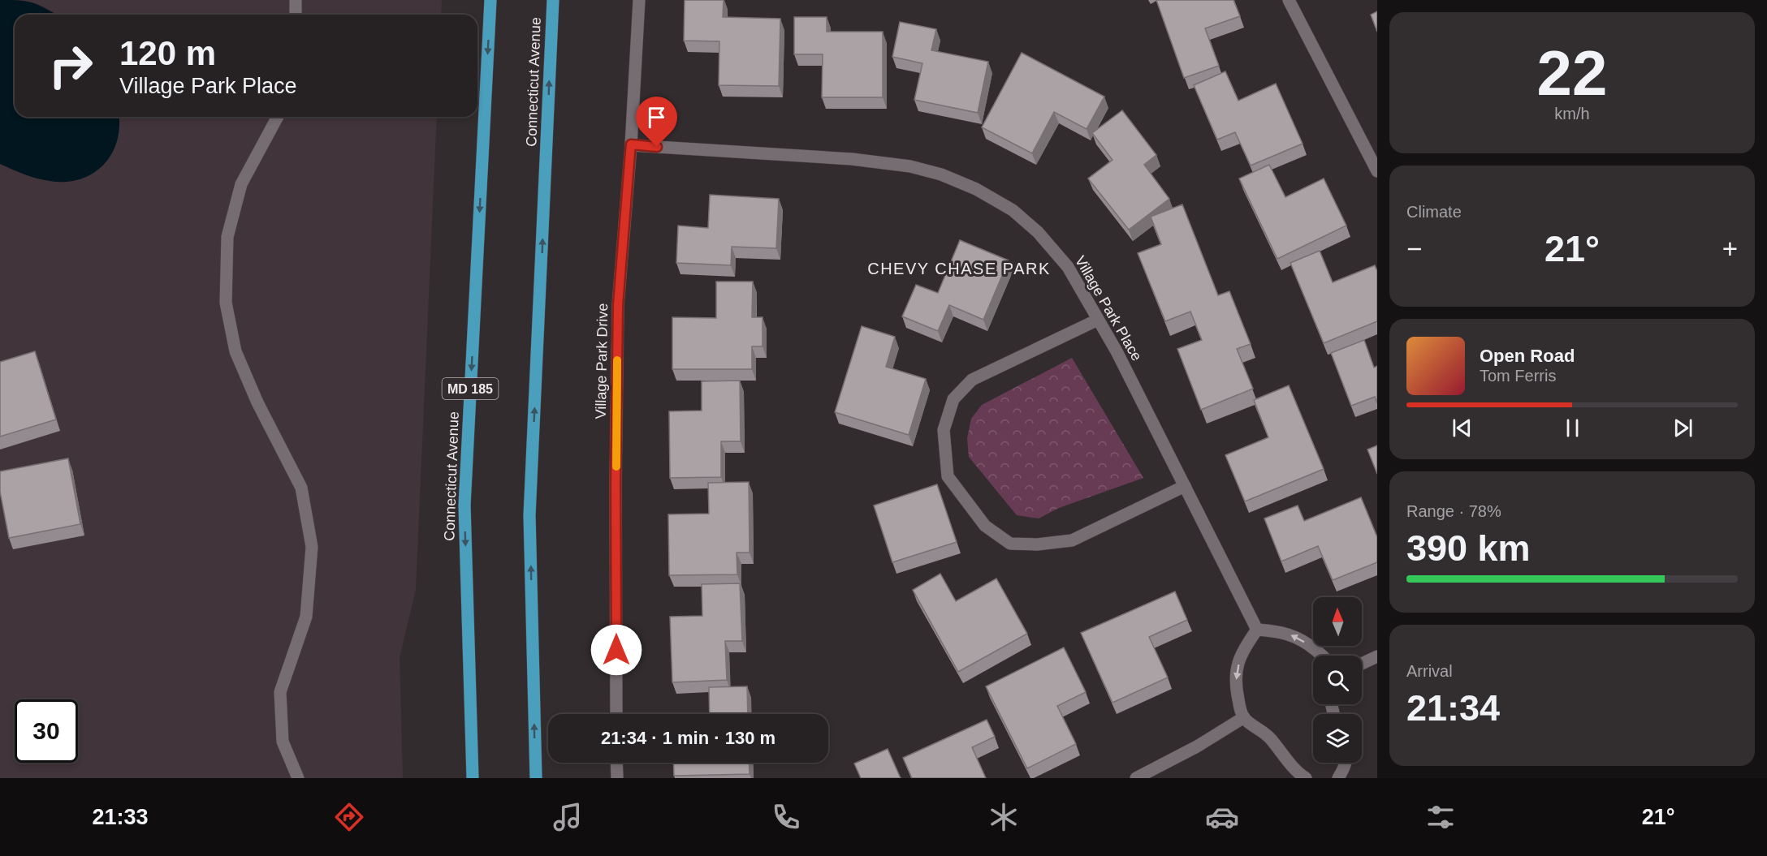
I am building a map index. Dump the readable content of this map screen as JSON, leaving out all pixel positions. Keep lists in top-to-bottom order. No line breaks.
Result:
{"streets":{"main road":["Connecticut Avenue","MD 185"],"street":["Village Park Place","Village Park Drive"]},"crossings":[["Village Park Place","Village Park Drive"]],"districts":["CHEVY CHASE PARK"],"north":"top","page":{"tile":[["22","km/h"],"Climate",["Range · 78%","390 km"],["Arrival","21:34"]],"turn":["120 m","Village Park Place"],"heat":["−","21°","+"],"song":["Open Road","Tom Ferris"],"limit":"30","trip":"21:34 · 1 min · 130 m","tabs":["21:33","21°"]}}
